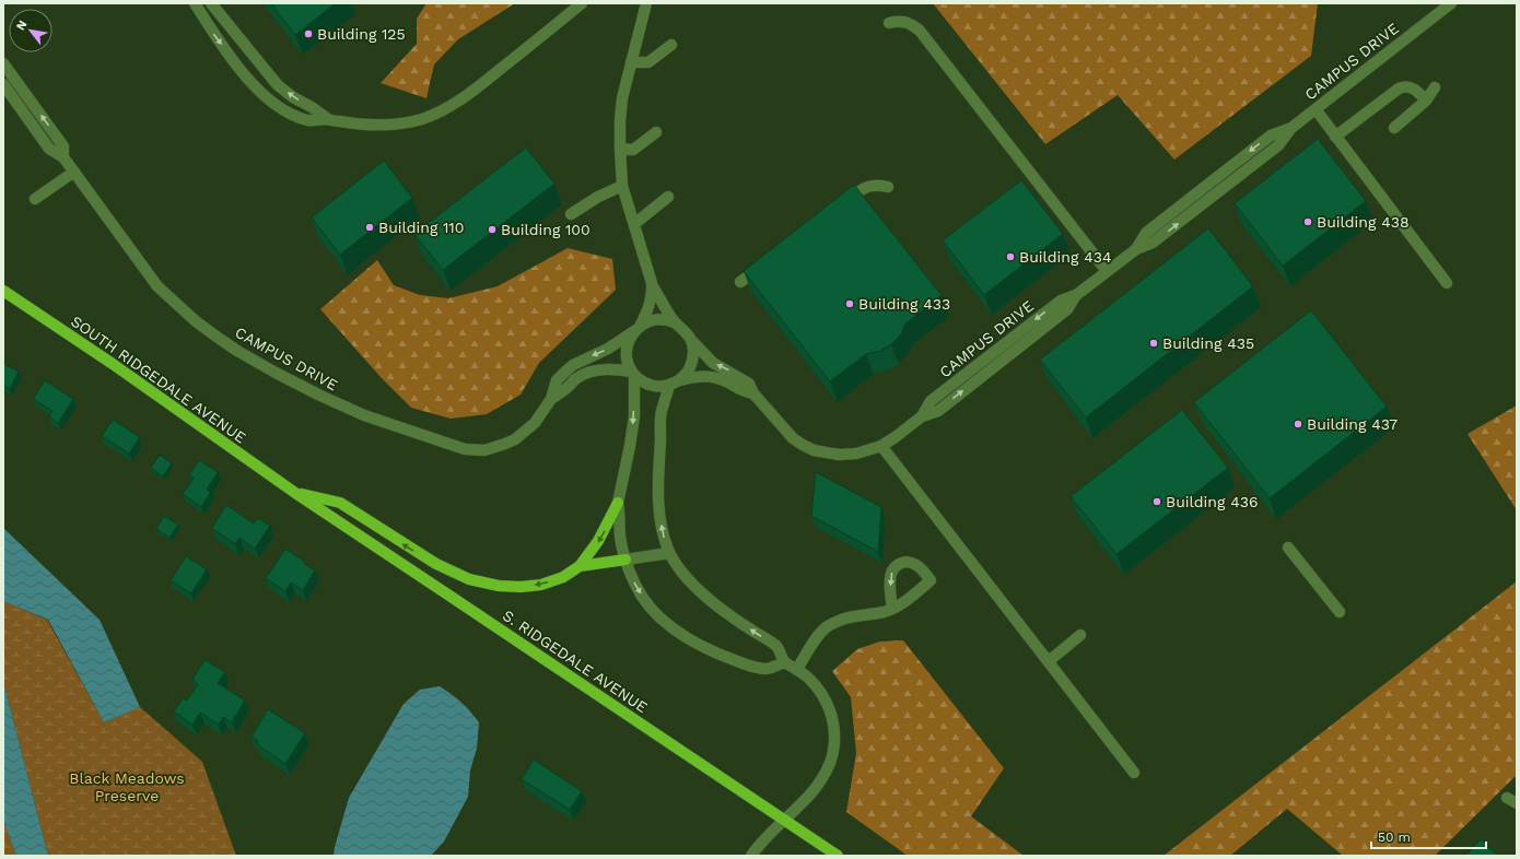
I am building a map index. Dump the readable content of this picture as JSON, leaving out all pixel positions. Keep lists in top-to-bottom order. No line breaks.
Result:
{"streets":{"main road":["SOUTH RIDGEDALE AVENUE","S. RIDGEDALE AVENUE"],"street":["CAMPUS DRIVE"]},"crossings":[["SOUTH RIDGEDALE AVENUE","S. RIDGEDALE AVENUE"]],"parks":["Black Meadows Preserve"],"places":["Building 125","Building 438","Building 110","Building 100","Building 434","Building 433","Building 435","Building 437","Building 436"],"scale_bar":"50 m","north":"top left"}
